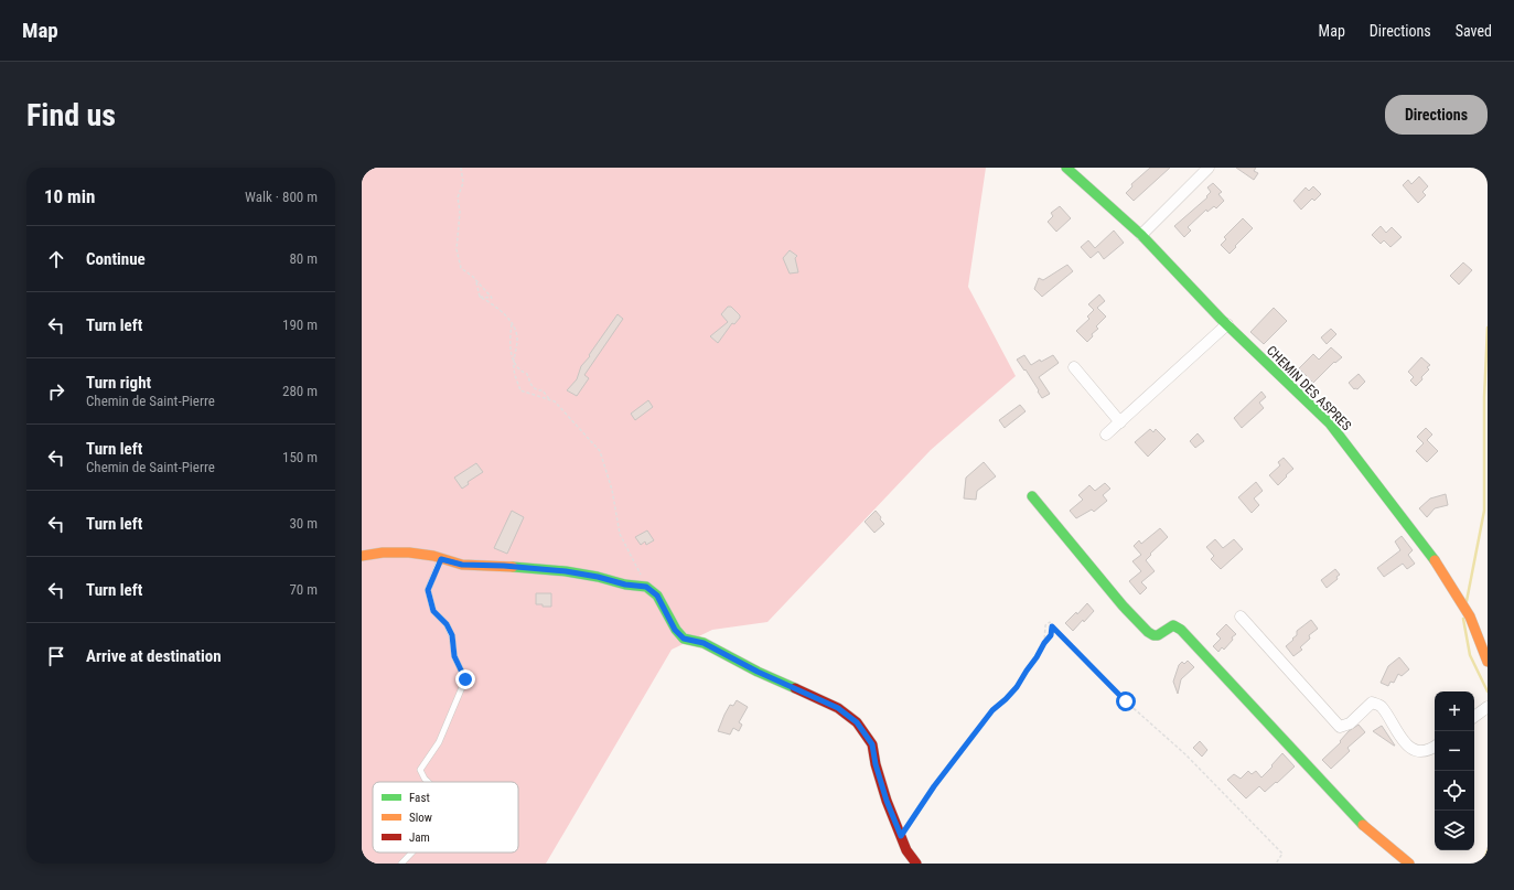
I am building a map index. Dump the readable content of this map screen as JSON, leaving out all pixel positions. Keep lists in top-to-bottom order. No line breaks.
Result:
{"streets":{"street":["CHEMIN DES ASPRES"]},"legend":["Fast","Slow","Jam"],"page":{"header":"Map","nav":["Map","Directions","Saved"],"buttons":"Directions","title":"Find us","heading":["10 min","Walk · 800 m"],"list":[["Continue","80 m"],["Turn left","190 m"],["Turn right","Chemin de Saint-Pierre","280 m"],["Turn left","Chemin de Saint-Pierre","150 m"],["Turn left","30 m"],["Turn left","70 m"],"Arrive at destination"],"map_buttons":["+","−"]}}
